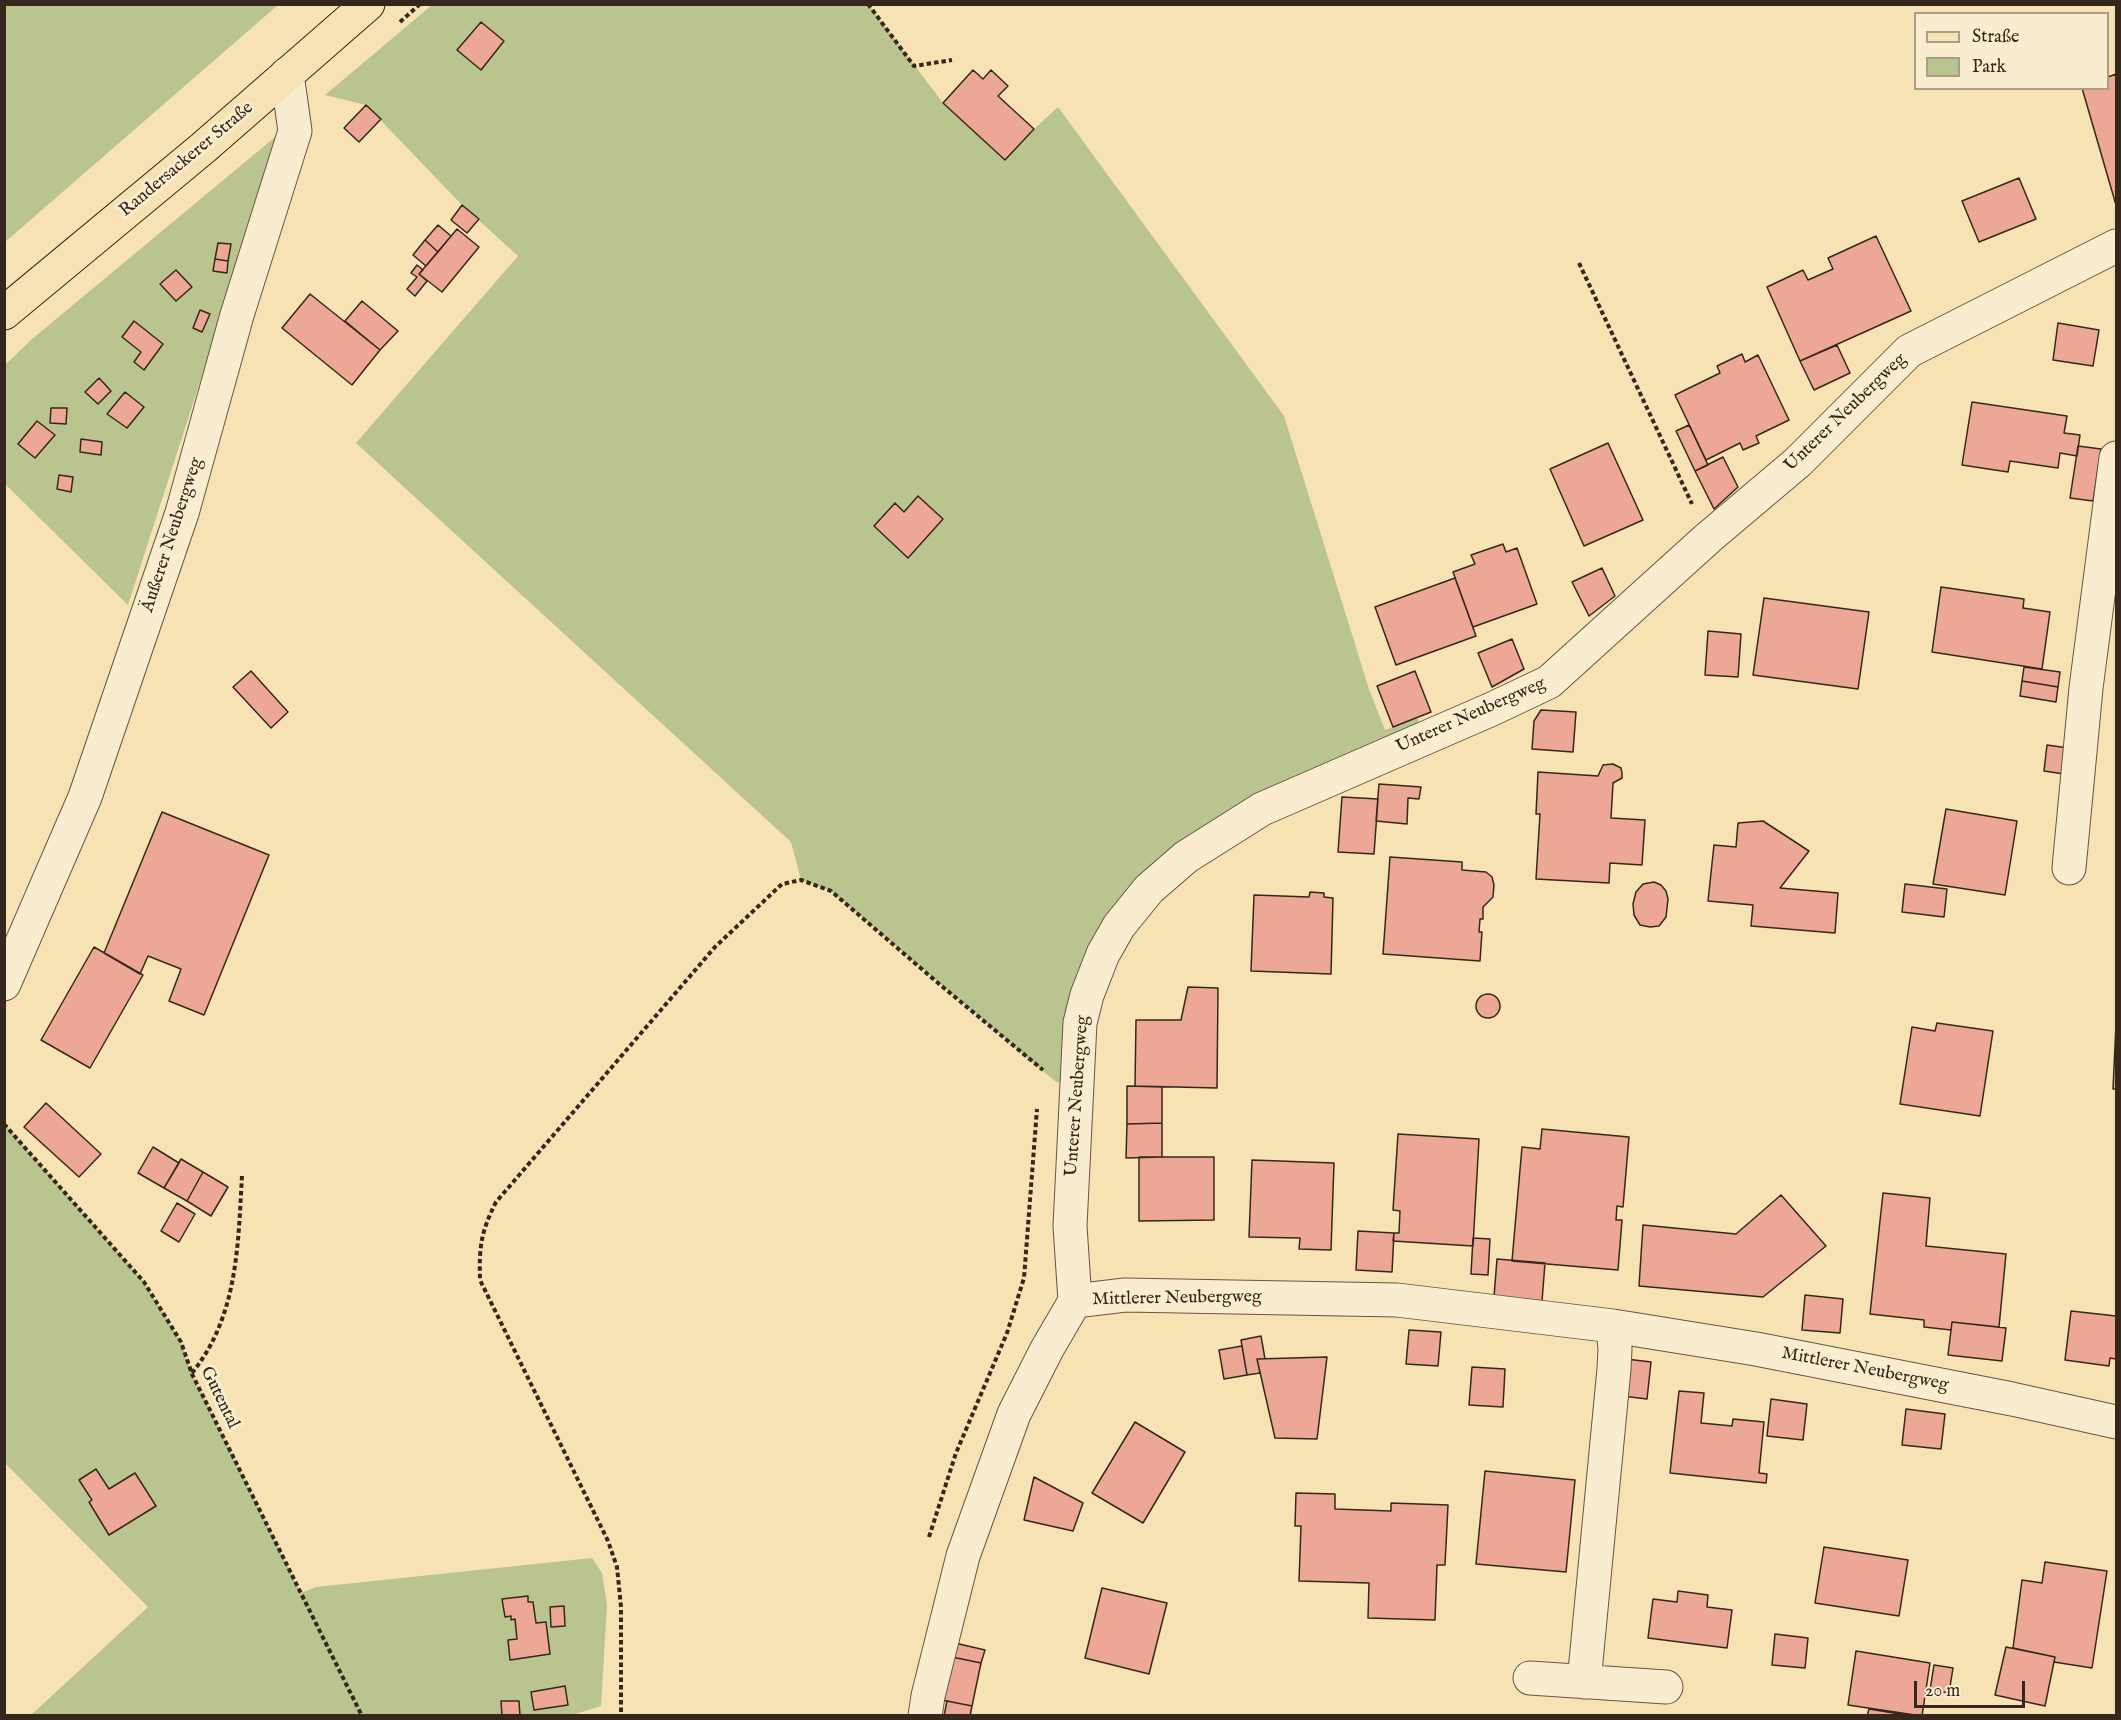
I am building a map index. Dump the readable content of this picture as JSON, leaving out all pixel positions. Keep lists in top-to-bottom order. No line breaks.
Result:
{"streets":{"main road":["Randersackerer Straße"],"street":["Unterer Neubergweg","Äußerer Neubergweg","Mittlerer Neubergweg"],"path":["Gutental"]},"crossings":[["Randersackerer Straße","Äußerer Neubergweg"],["Unterer Neubergweg","Mittlerer Neubergweg"]],"legend":["Straße","Park"],"scale_bar":"20 m"}
